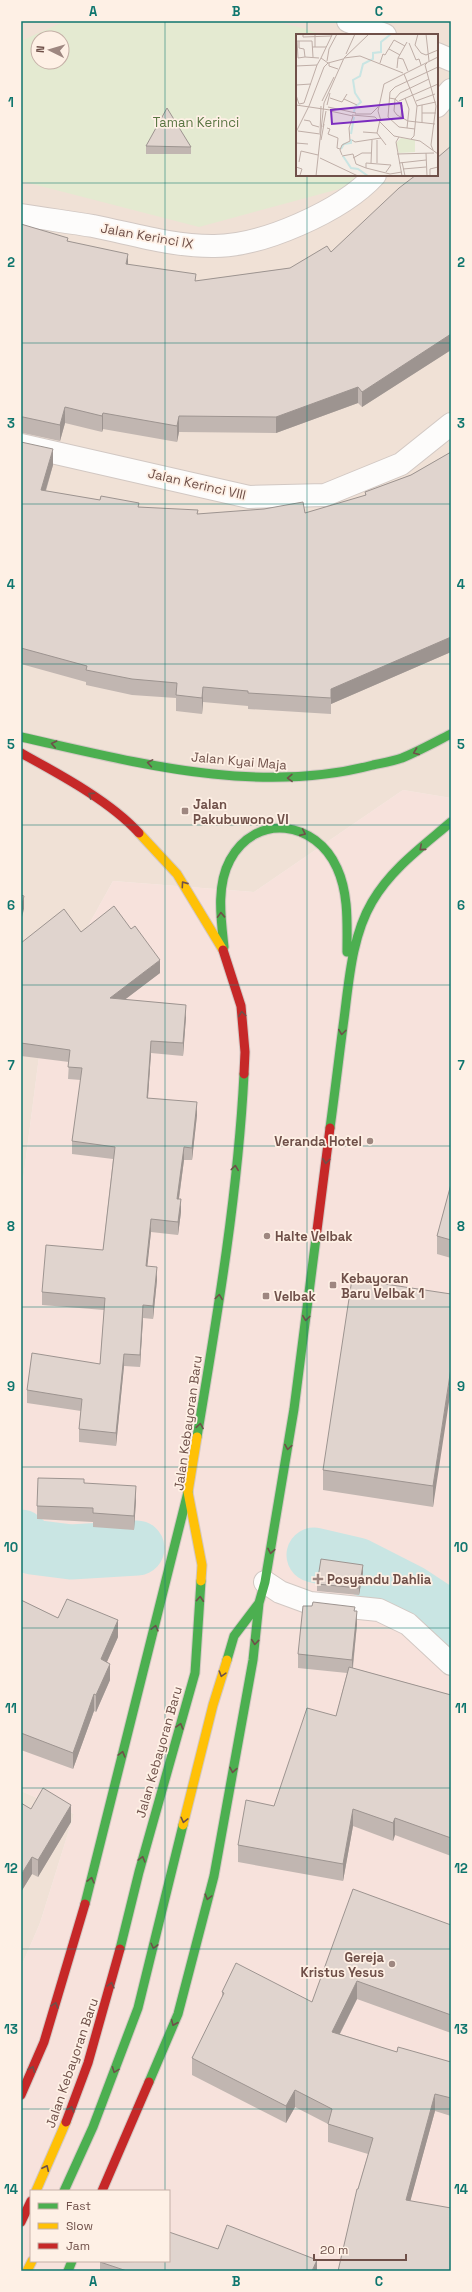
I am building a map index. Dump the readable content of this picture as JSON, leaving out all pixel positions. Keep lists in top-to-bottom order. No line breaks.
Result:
{"streets":{"main road":["Jalan Kyai Maja","Jalan Kebayoran Baru"],"street":["Jalan Kerinci IX","Jalan Kerinci VIII"]},"one_way":["Jalan Kyai Maja"],"parks":["Taman Kerinci"],"places":{"transit":["Jalan Pakubuwono VI","Kebayoran Baru Velbak 1","Velbak"],"other":["Veranda Hotel","Halte Velbak","Gereja Kristus Yesus"],"health":["Posyandu Dahlia"]},"legend":["Fast","Slow","Jam"],"scale_bar":"20 m","north":"left","grid":{"columns":["A","B","C"],"rows":["1","2","3","4","5","6","7","8","9","10","11","12","13","14"]}}
